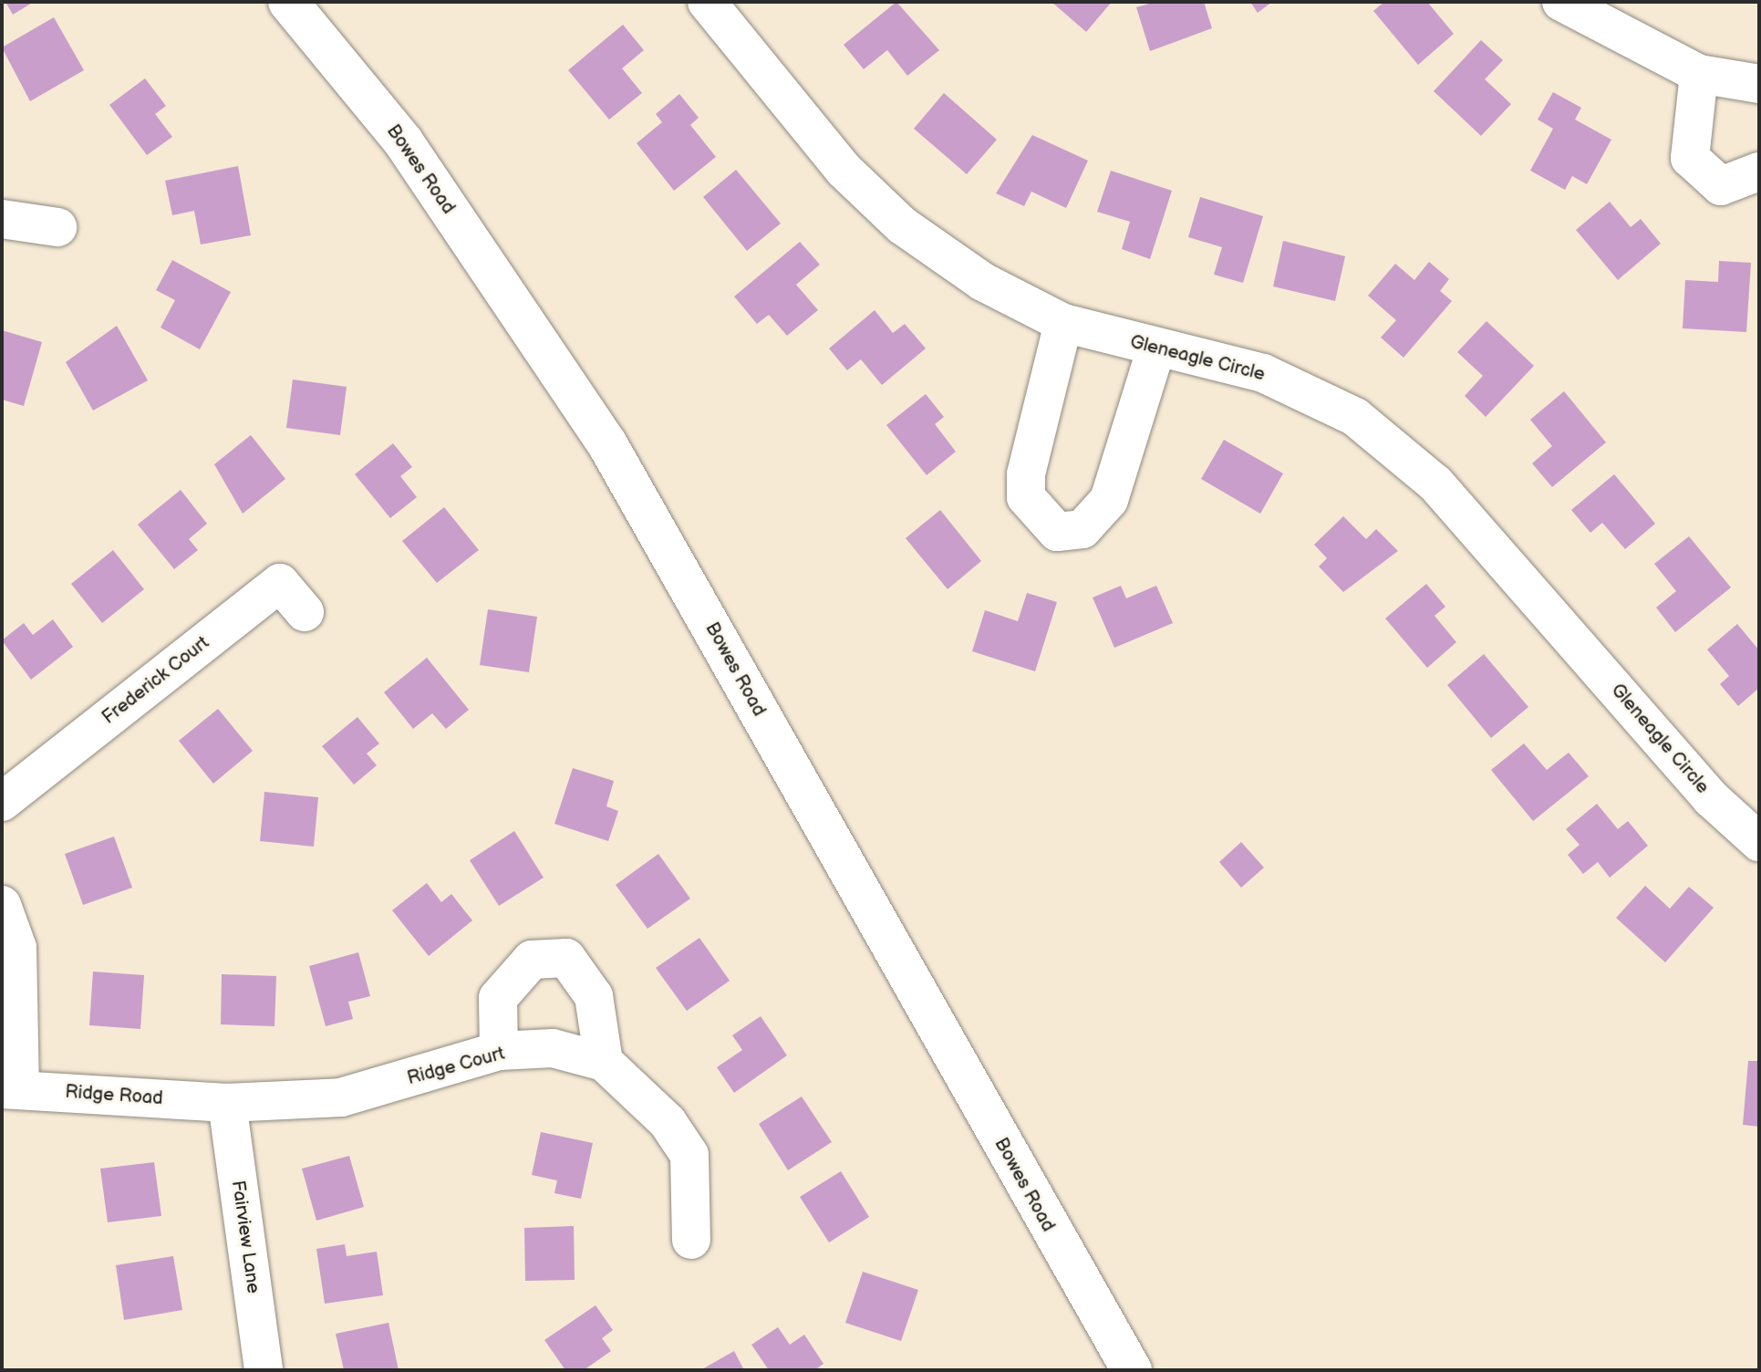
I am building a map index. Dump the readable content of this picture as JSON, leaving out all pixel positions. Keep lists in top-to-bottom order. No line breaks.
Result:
{"streets":{"main road":["Bowes Road"],"street":["Gleneagle Circle","Frederick Court","Ridge Court","Ridge Road","Fairview Lane"]},"crossings":[["Ridge Court","Ridge Road"],["Ridge Court","Fairview Lane"],["Ridge Road","Fairview Lane"]]}
